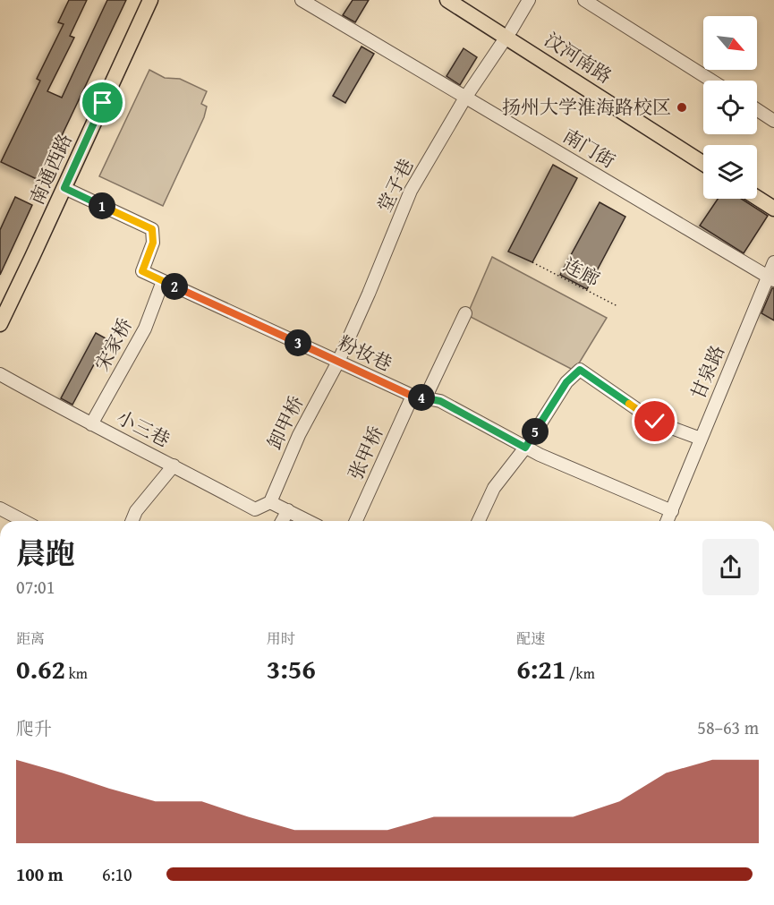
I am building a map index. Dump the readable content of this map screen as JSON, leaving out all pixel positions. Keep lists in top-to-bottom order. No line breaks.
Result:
{"streets":{"main road":["汶河南路","南通西路"],"street":["南门街","堂子巷","宋家桥","粉妆巷","甘泉路","卸甲桥","小三巷","张甲桥"],"path":["连廊"]},"crossings":[["汶河南路","堂子巷"],["南门街","堂子巷"],["南门街","甘泉路"],["南通西路","粉妆巷"],["堂子巷","粉妆巷"],["堂子巷","卸甲桥"],["宋家桥","粉妆巷"],["宋家桥","小三巷"],["粉妆巷","甘泉路"],["粉妆巷","卸甲桥"],["粉妆巷","张甲桥"],["卸甲桥","小三巷"]],"places":["扬州大学淮海路校区"],"north":"bottom right","page":{"pins":["1","2","3","4","5"],"heading":["晨跑","07:01"],"stats":[["距离","0.62 km"],["用时","3:56"],["配速","6:21 /km"]],"chart":["爬升","58–63 m"],"list":[{"name":"100 m","note":"6:10"}]}}
